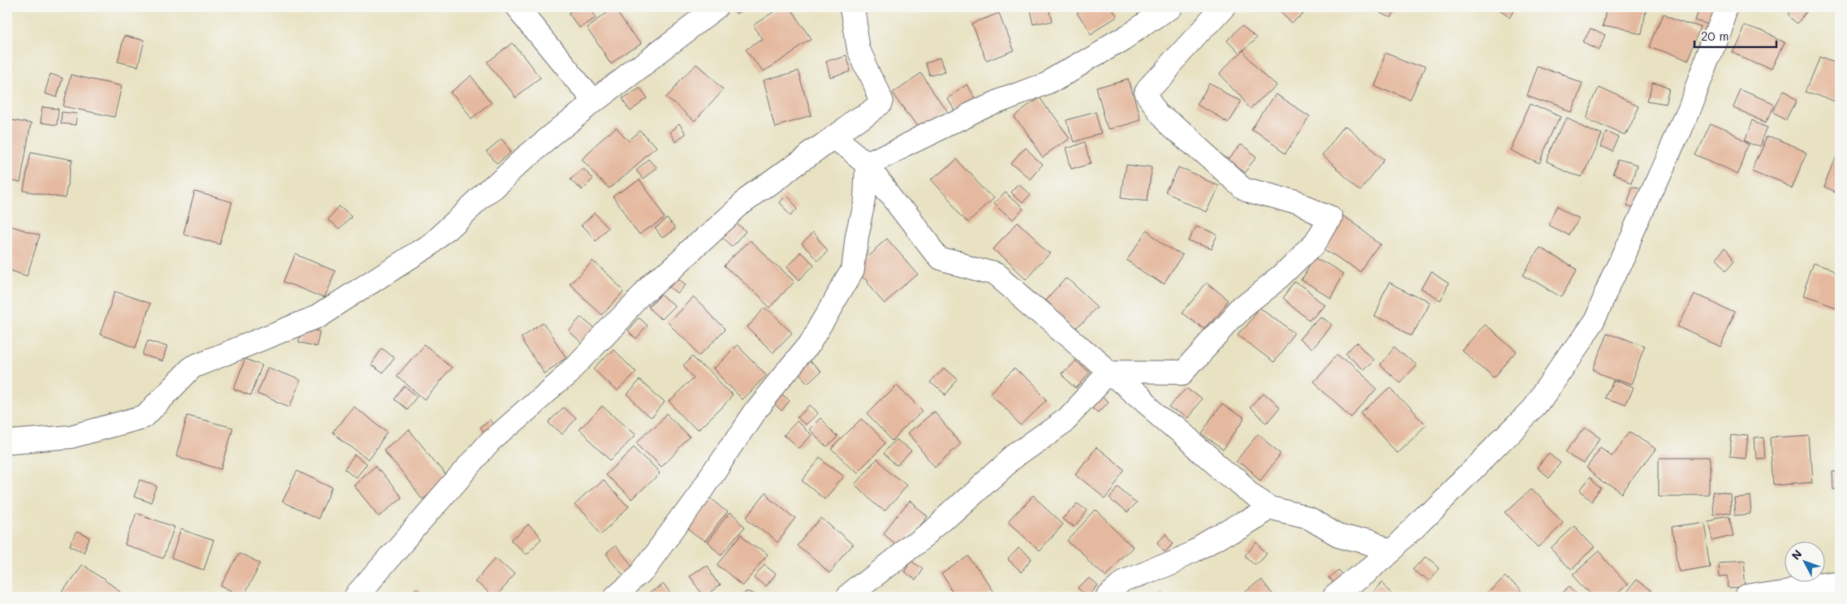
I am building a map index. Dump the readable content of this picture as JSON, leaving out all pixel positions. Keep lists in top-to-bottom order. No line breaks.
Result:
{"scale_bar":"20 m","north":"top left"}
